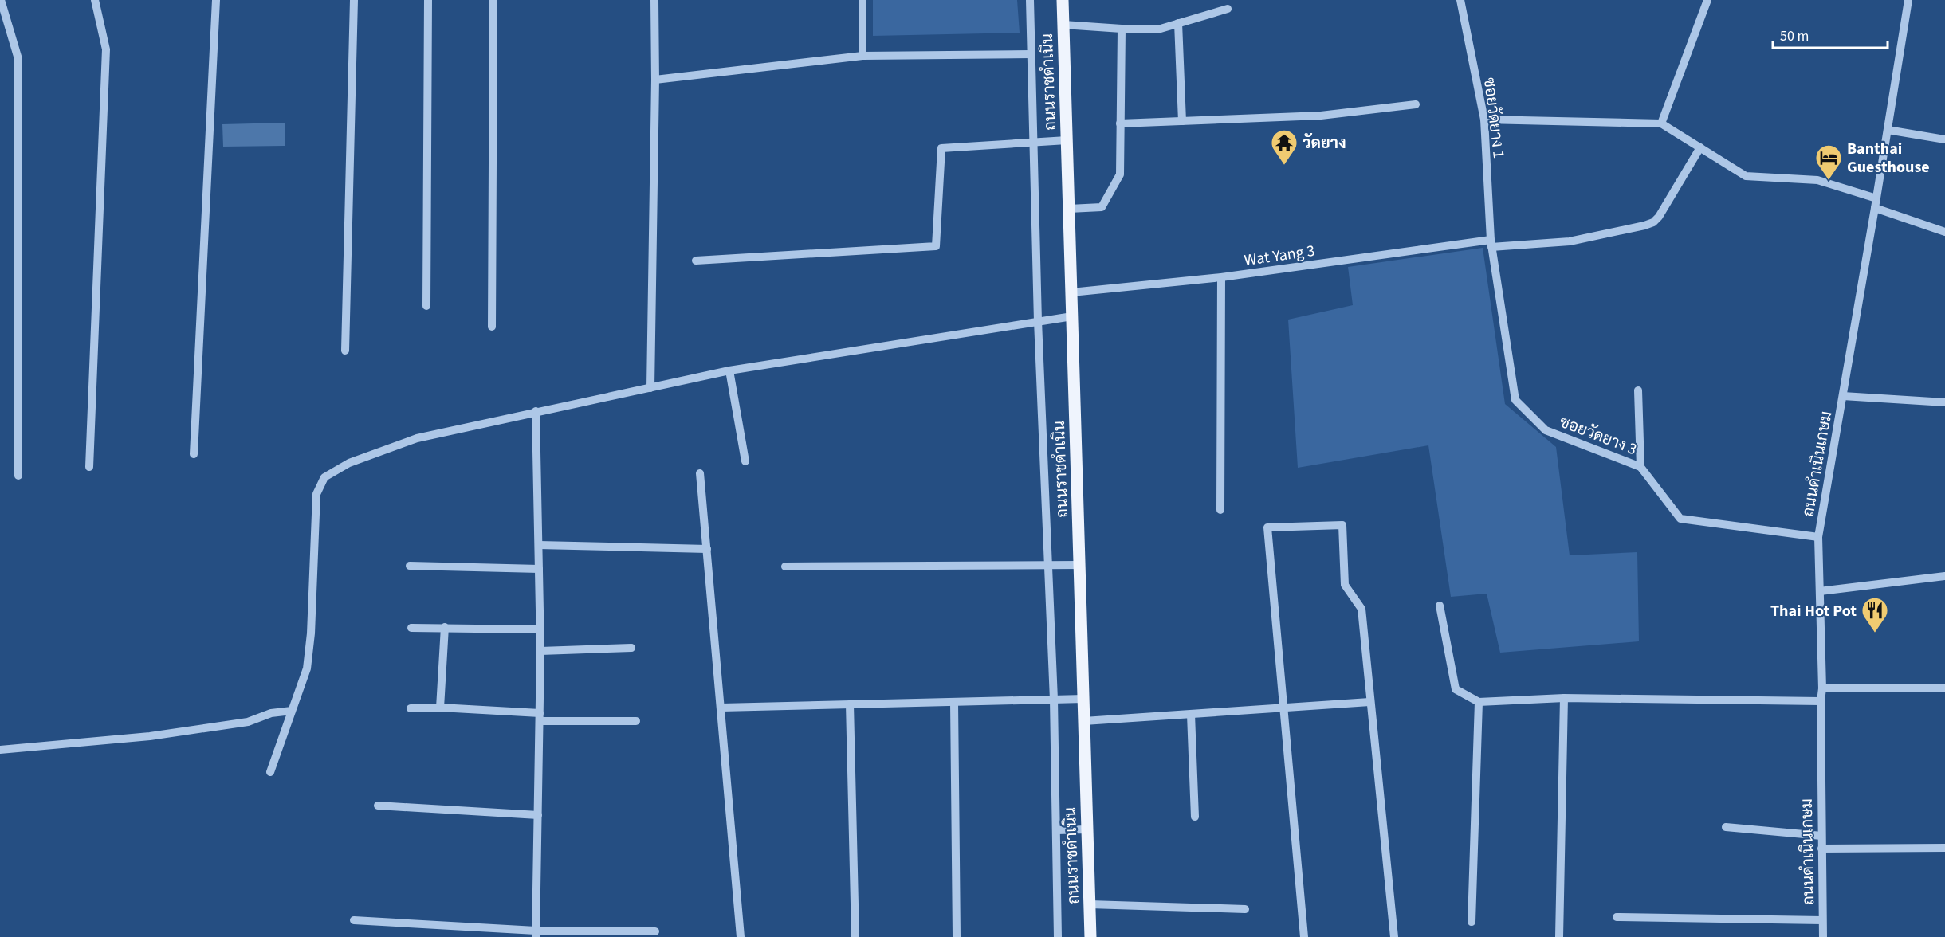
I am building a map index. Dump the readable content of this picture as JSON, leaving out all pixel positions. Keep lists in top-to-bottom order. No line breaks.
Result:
{"streets":{"main road":["ถนนราชดำเนิน"],"street":["ซอยวัดยาง 1","Wat Yang 3","ซอยวัดยาง 3","ถนนดำเนินเกษม"]},"crossings":[["ถนนราชดำเนิน","Wat Yang 3"],["ซอยวัดยาง 1","Wat Yang 3"],["ซอยวัดยาง 1","ซอยวัดยาง 3"],["Wat Yang 3","ซอยวัดยาง 3"],["ซอยวัดยาง 3","ถนนดำเนินเกษม"]],"places":{"temple":["วัดยาง"],"hotel":["Banthai Guesthouse"],"restaurant":["Thai Hot Pot"]},"scale_bar":"50 m"}
